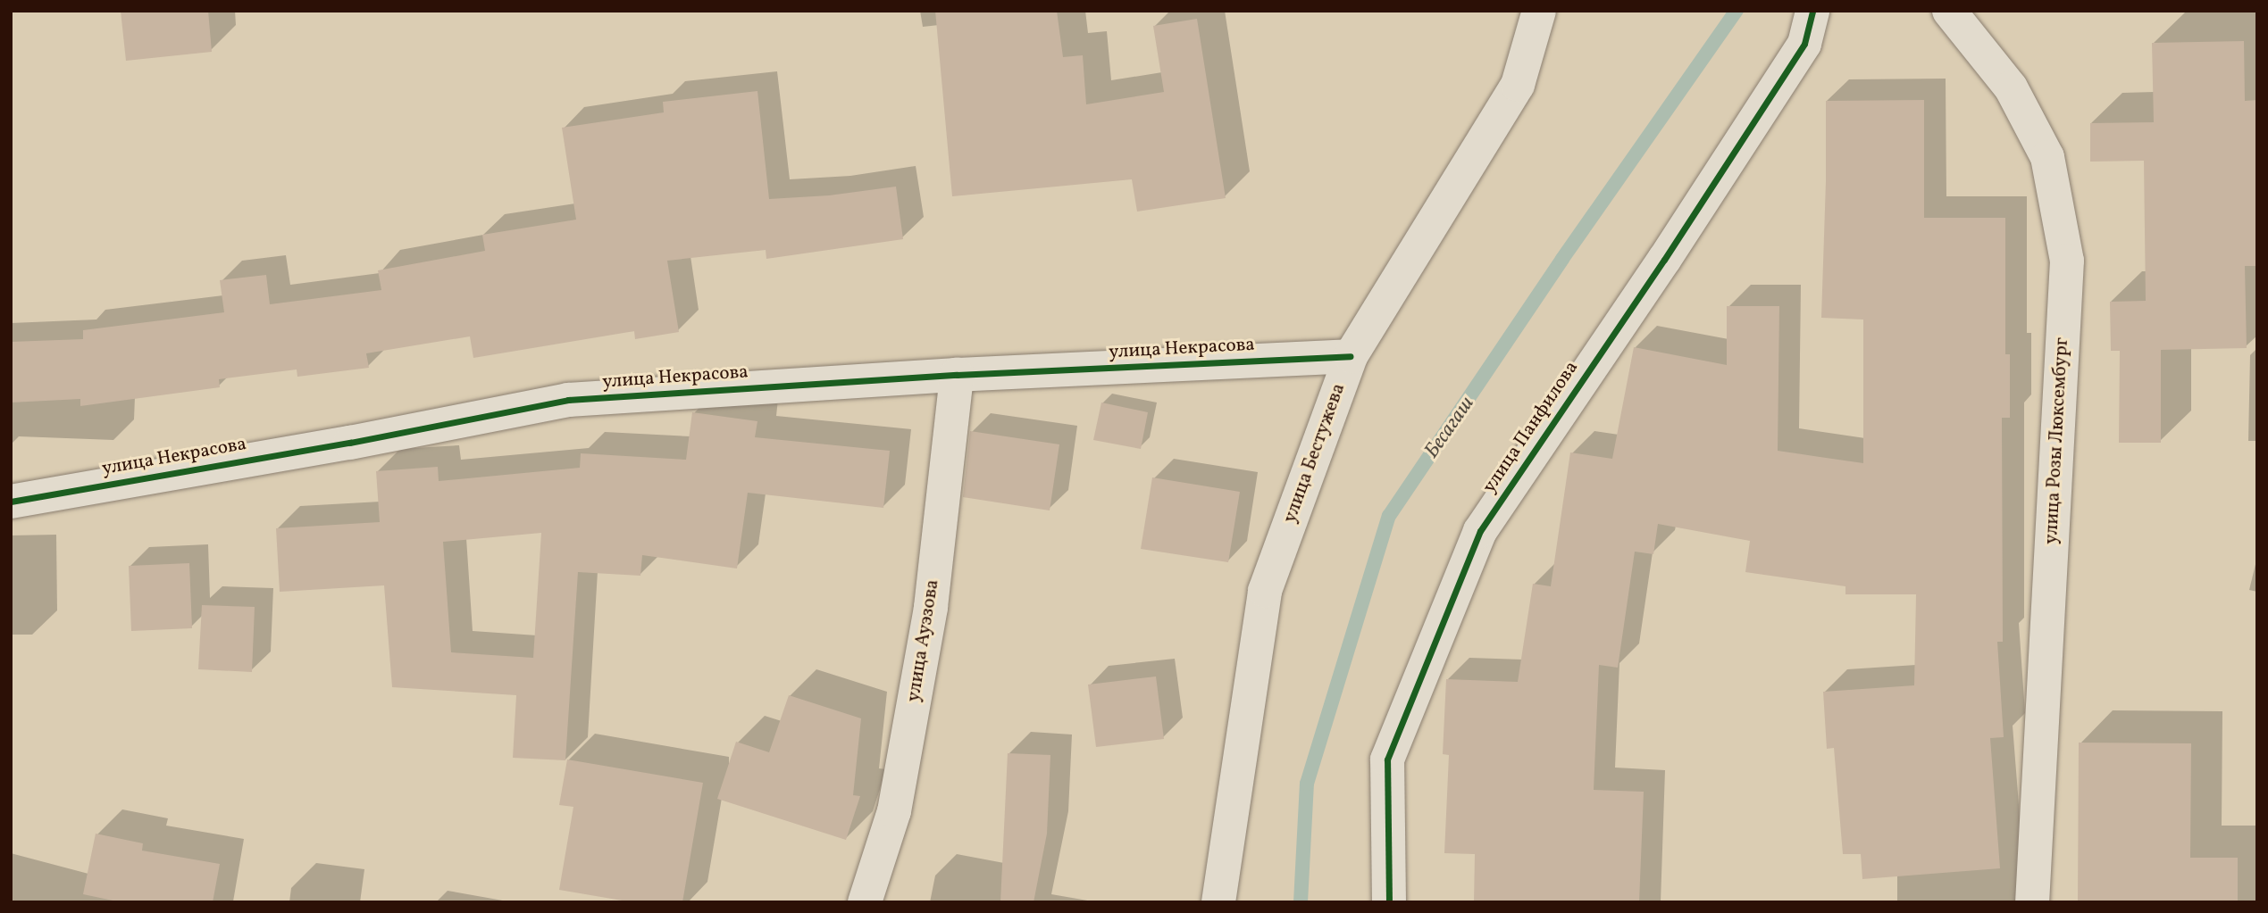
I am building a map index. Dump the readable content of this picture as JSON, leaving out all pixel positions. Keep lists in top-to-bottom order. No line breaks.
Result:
{"streets":{"street":["улица Некрасова","улица Панфилова","улица Розы Люксембург","улица Бестужева","улица Ауэзова"]},"crossings":[["улица Некрасова","улица Бестужева"],["улица Некрасова","улица Ауэзова"]],"water":["Бесагаш"]}
